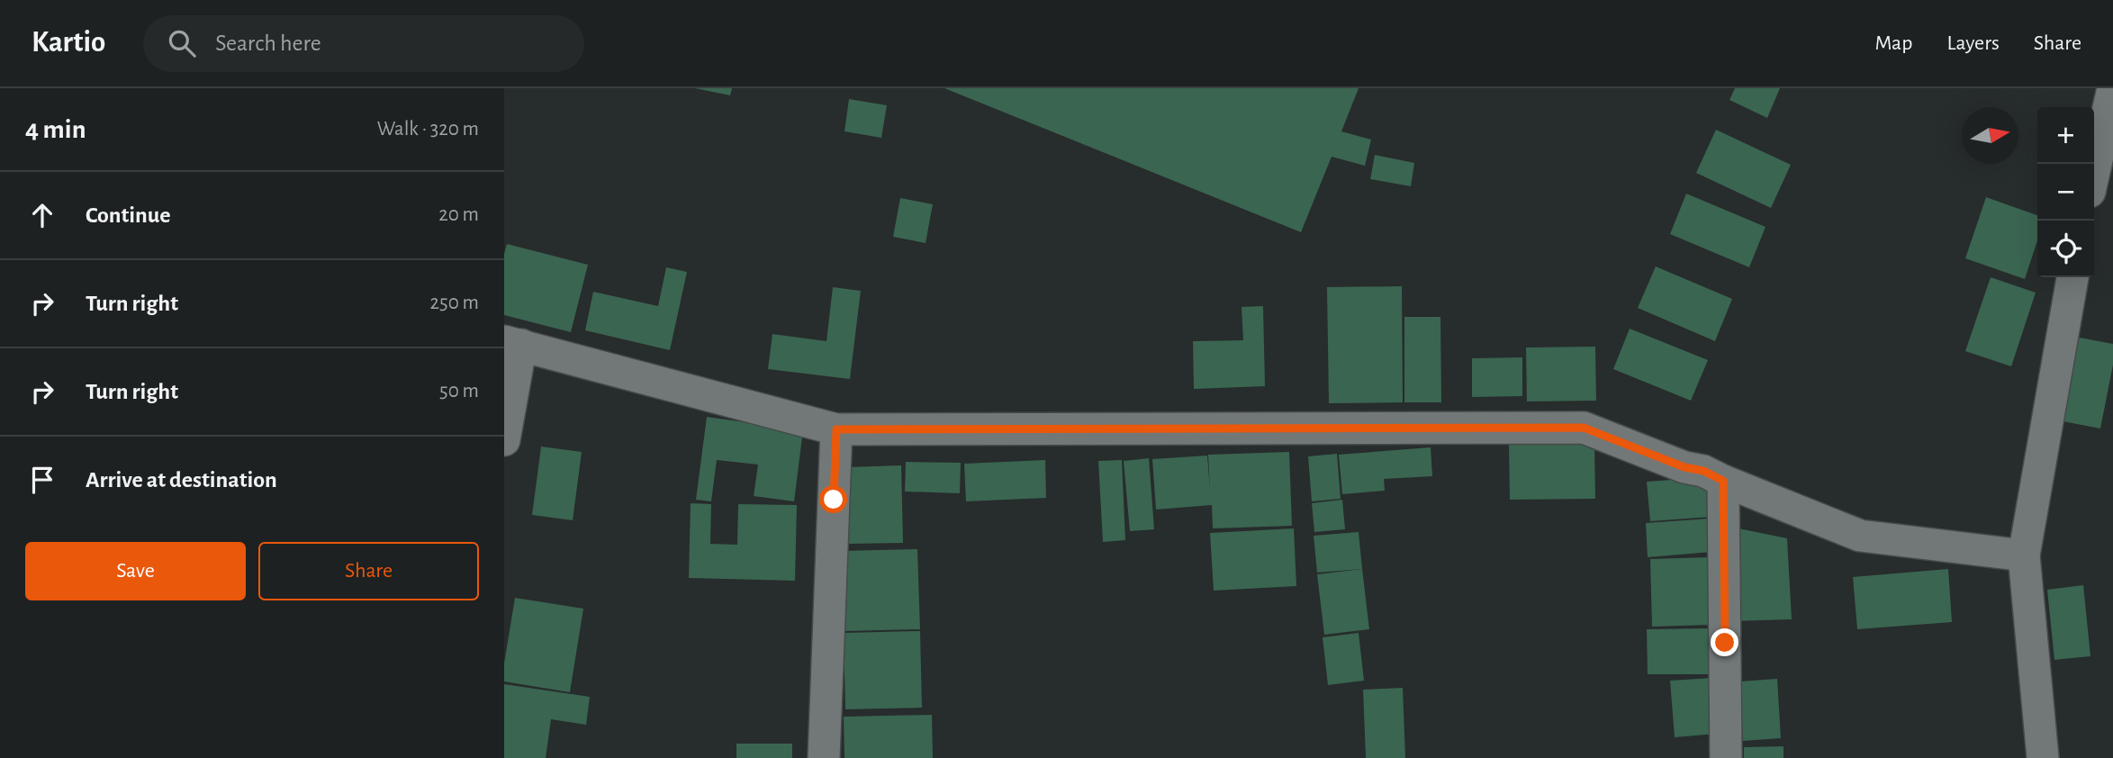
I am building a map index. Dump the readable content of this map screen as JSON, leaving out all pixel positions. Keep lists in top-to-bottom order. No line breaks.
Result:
{"north":"right","page":{"header":"Kartio","search":"Search here","nav":["Map","Layers","Share"],"heading":["4 min","Walk · 320 m"],"map_buttons":["+","−"],"list":[["Continue","20 m"],["Turn right","250 m"],["Turn right","50 m"],"Arrive at destination"],"buttons":["Save","Share"]}}
